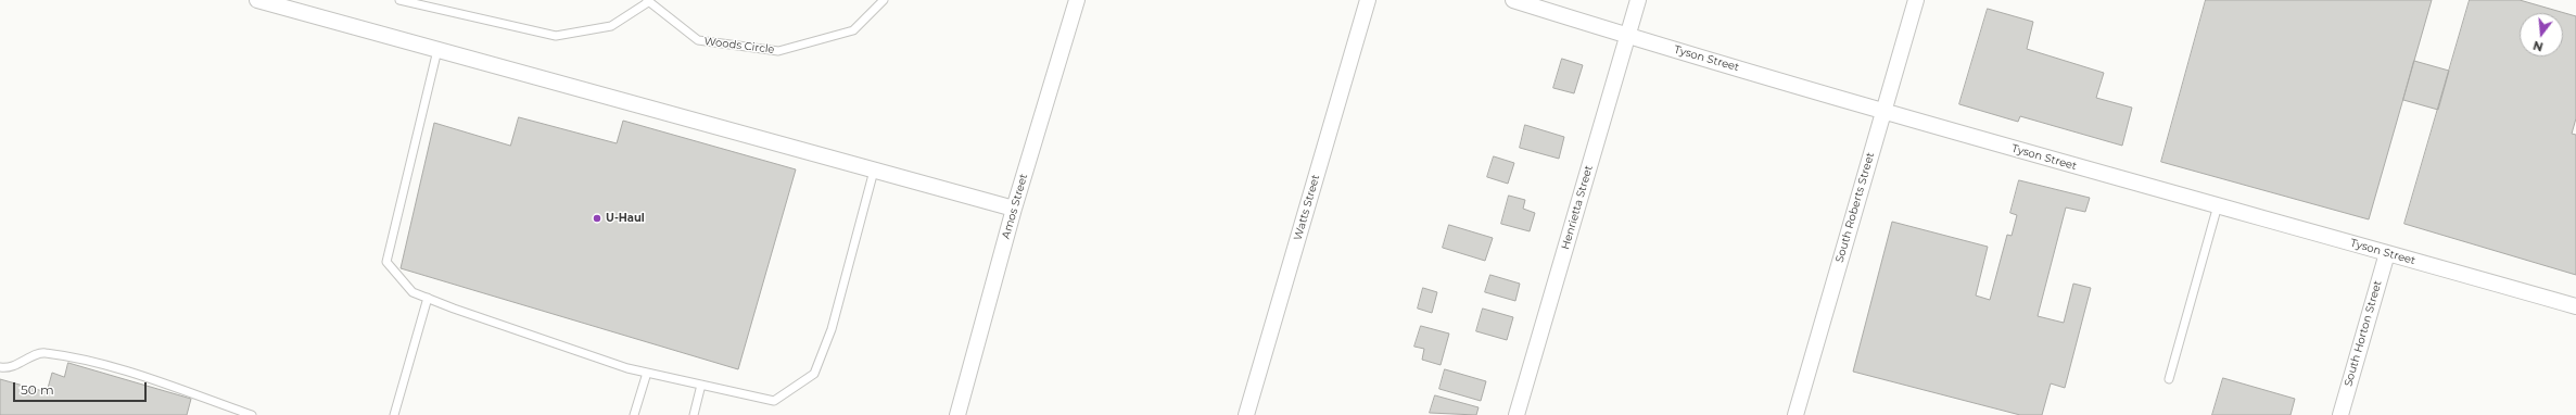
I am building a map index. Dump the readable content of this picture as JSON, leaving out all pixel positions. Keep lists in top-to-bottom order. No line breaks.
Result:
{"streets":{"street":["Tyson Street","Amos Street","Watts Street","Henrietta Street","South Roberts Street","South Horton Street"],"lane":["Woods Circle"]},"crossings":[["Tyson Street","Henrietta Street"],["Tyson Street","South Roberts Street"],["Tyson Street","South Horton Street"]],"places":["U-Haul"],"scale_bar":"50 m","north":"bottom"}
